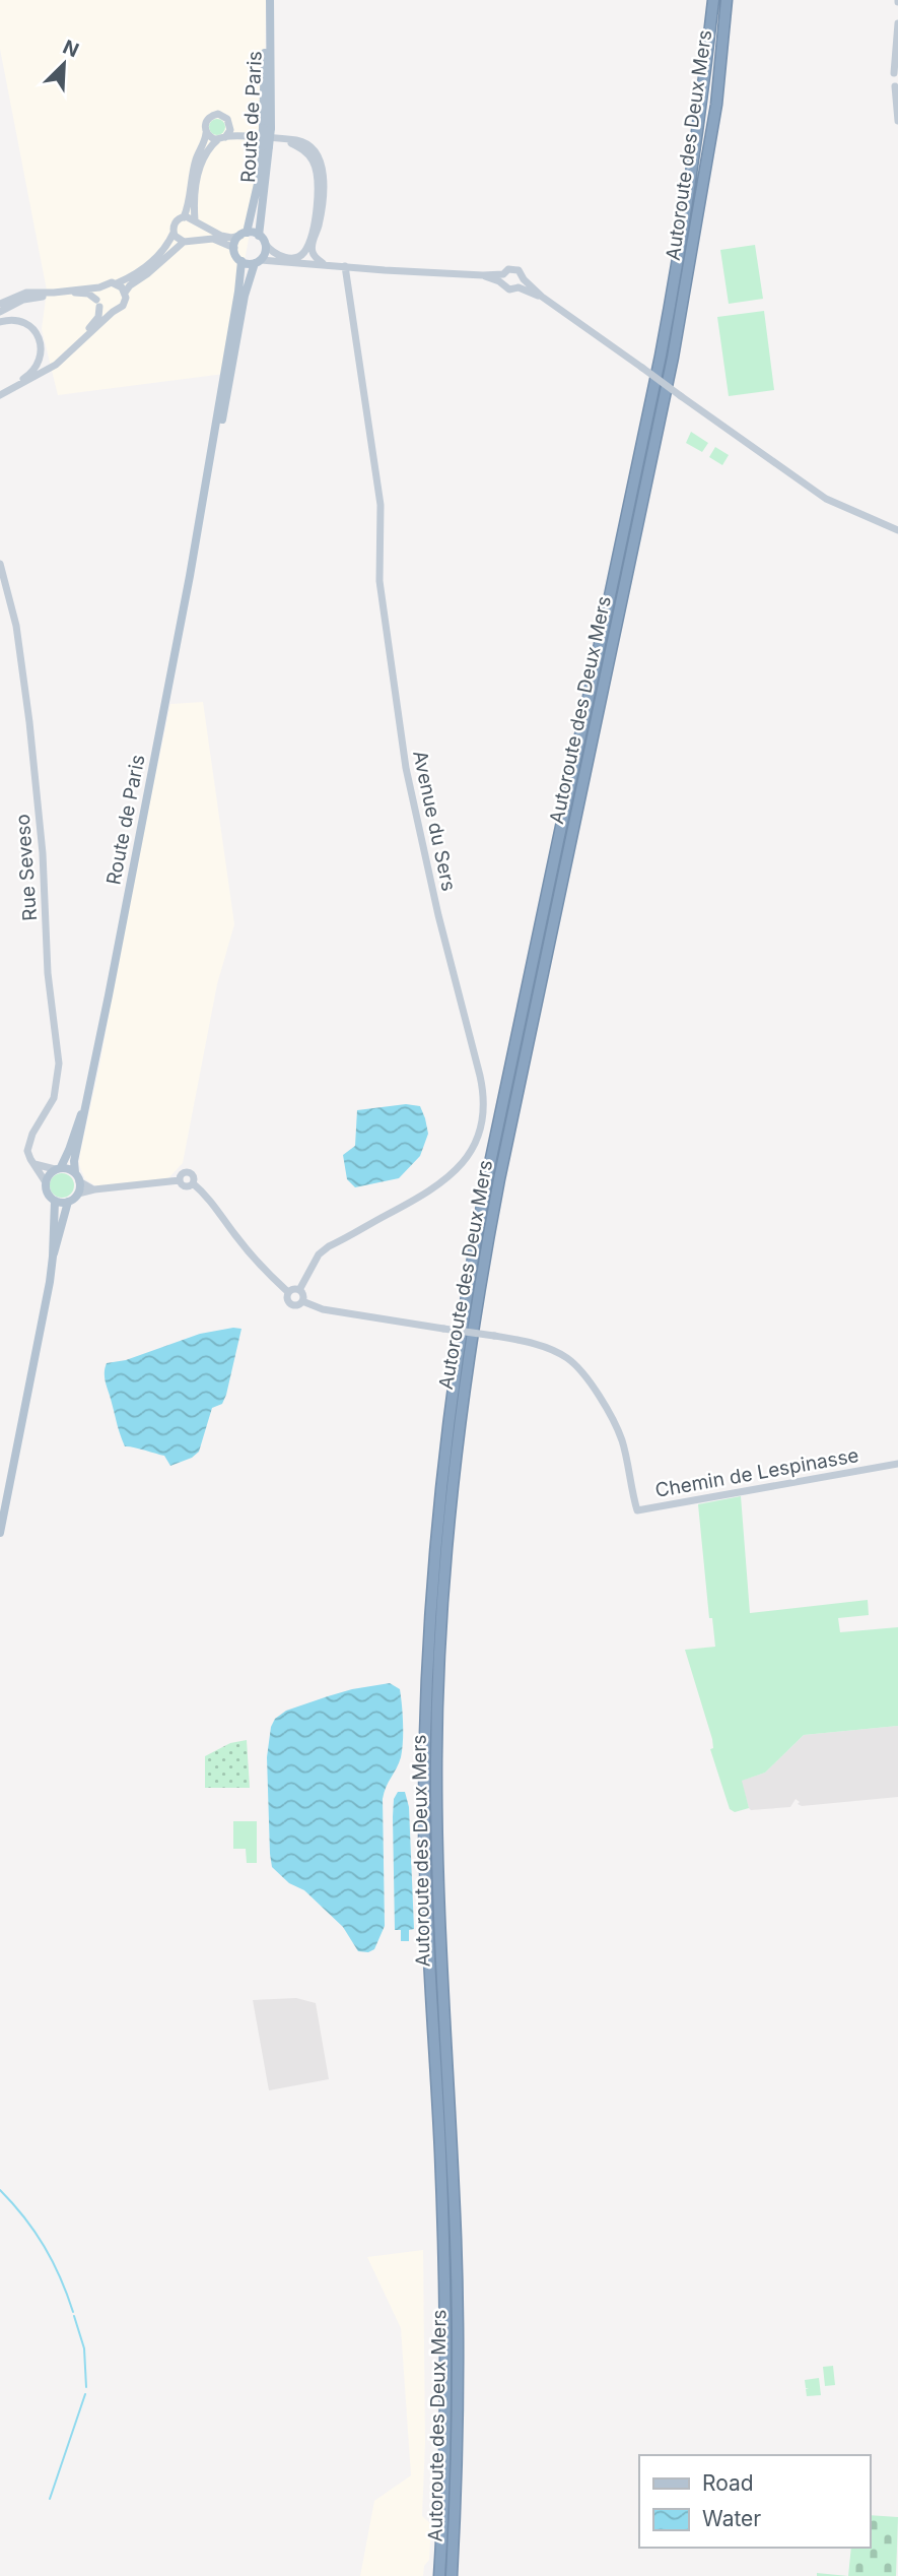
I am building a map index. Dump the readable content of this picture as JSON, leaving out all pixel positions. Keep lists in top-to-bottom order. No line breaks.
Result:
{"streets":{"highway":["Autoroute des Deux Mers"],"main road":["Route de Paris"],"street":["Avenue du Sers","Rue Seveso","Chemin de Lespinasse"]},"crossings":[["Avenue du Sers","Chemin de Lespinasse"]],"legend":["Road","Water"],"north":"top right"}
